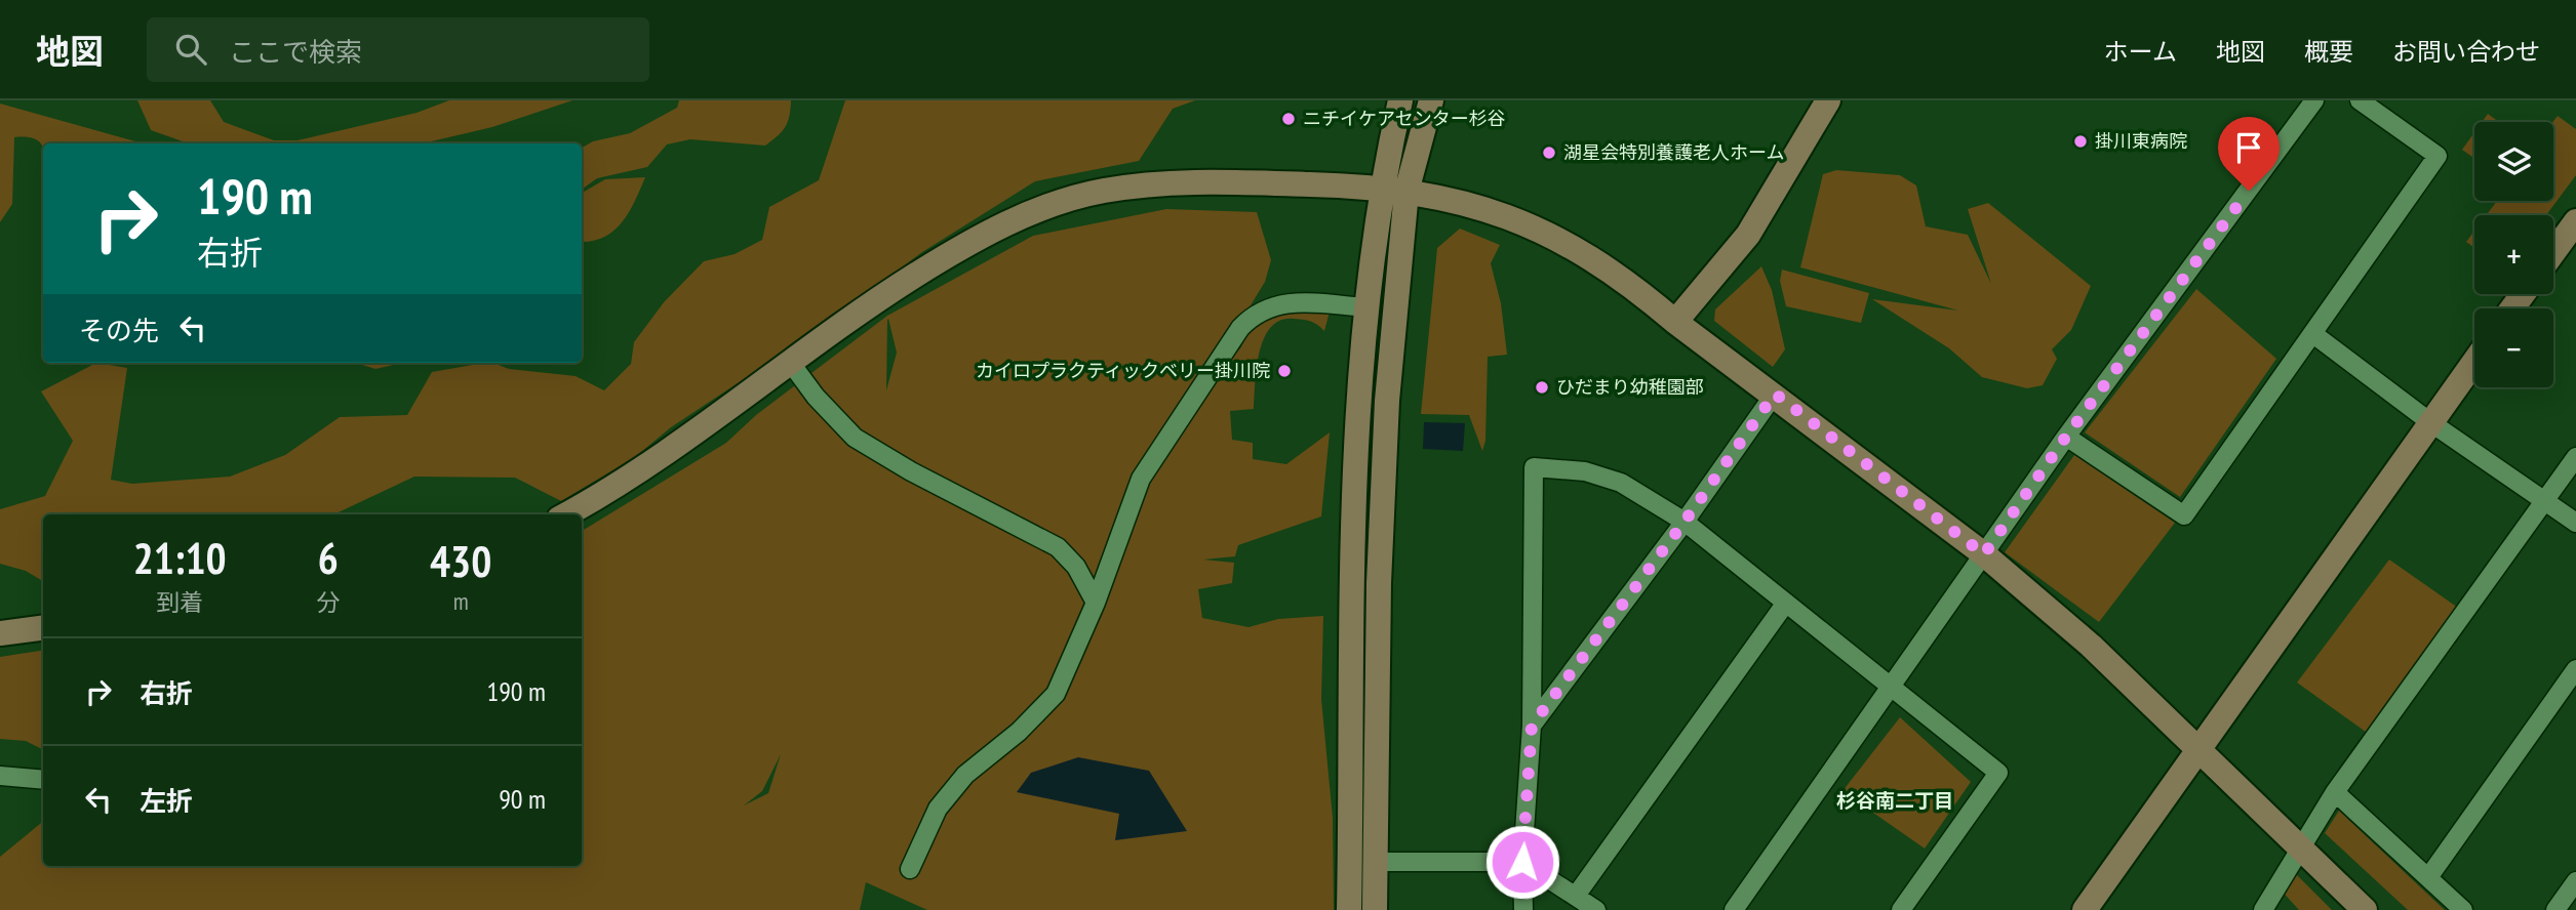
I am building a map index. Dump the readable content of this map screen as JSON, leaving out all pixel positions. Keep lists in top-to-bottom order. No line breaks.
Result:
{"districts":["杉谷南二丁目"],"places":["ニチイケアセンター杉谷","掛川東病院","湖星会特別養護老人ホーム","カイロプラクティックベリー掛川院","ひだまり幼稚園部"],"page":{"header":"地図","search":"ここで検索","nav":["ホーム","地図","概要","お問い合わせ"],"map_buttons":["+","−"],"turn":["190 m","右折"],"then":"その先","eta":["21:10","到着","6","分","430","m"],"list":[{"name":"右折","value":"190 m"},{"name":"左折","value":"90 m"}]}}
